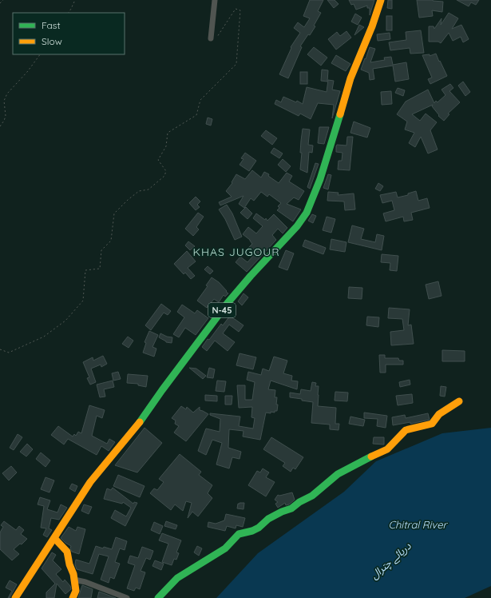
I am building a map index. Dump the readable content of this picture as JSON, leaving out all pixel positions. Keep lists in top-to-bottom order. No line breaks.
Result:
{"streets":{"main road":["N-45"]},"districts":["KHAS JUGOUR"],"water":["Chitral River","دریائے چترال"],"legend":["Fast","Slow"]}
